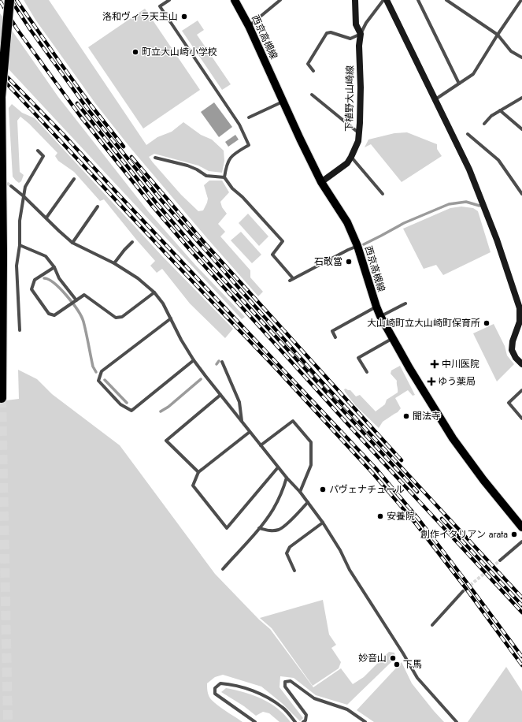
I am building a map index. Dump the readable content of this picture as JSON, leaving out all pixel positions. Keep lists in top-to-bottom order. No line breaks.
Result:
{"streets":{"main road":["西京高槻線"],"street":["下植野大山崎線"]},"crossings":[["西京高槻線","下植野大山崎線"]],"places":{"other":["洛和ヴィラ天王山","町立大山崎小学校","石敢當","大山崎町立大山崎町保育所","聞法寺","パヴェナチュール","安養院","創作イタリアン arata","妙音山","下馬"],"health":["中川医院","ゆう薬局"]}}
